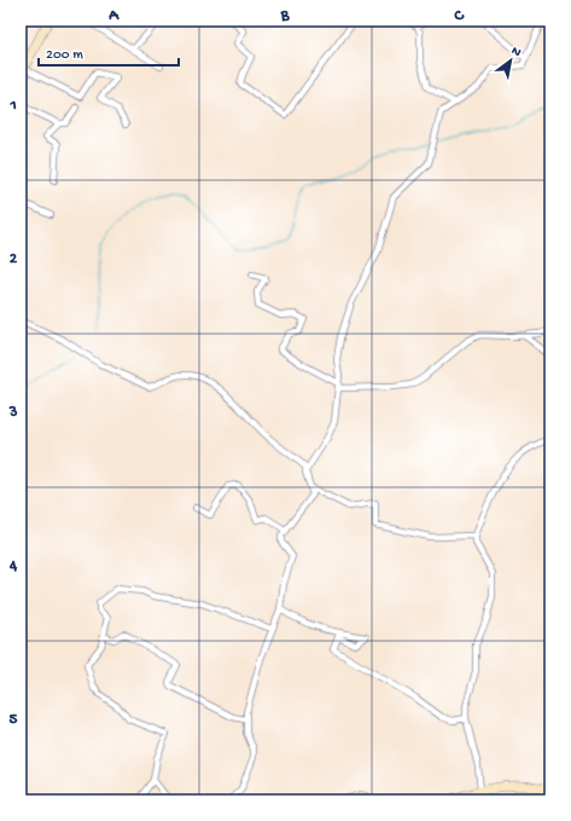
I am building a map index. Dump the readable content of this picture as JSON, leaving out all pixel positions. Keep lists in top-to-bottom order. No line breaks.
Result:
{"scale_bar":"200 m","north":"top right","grid":{"columns":["A","B","C"],"rows":["1","2","3","4","5"]}}
